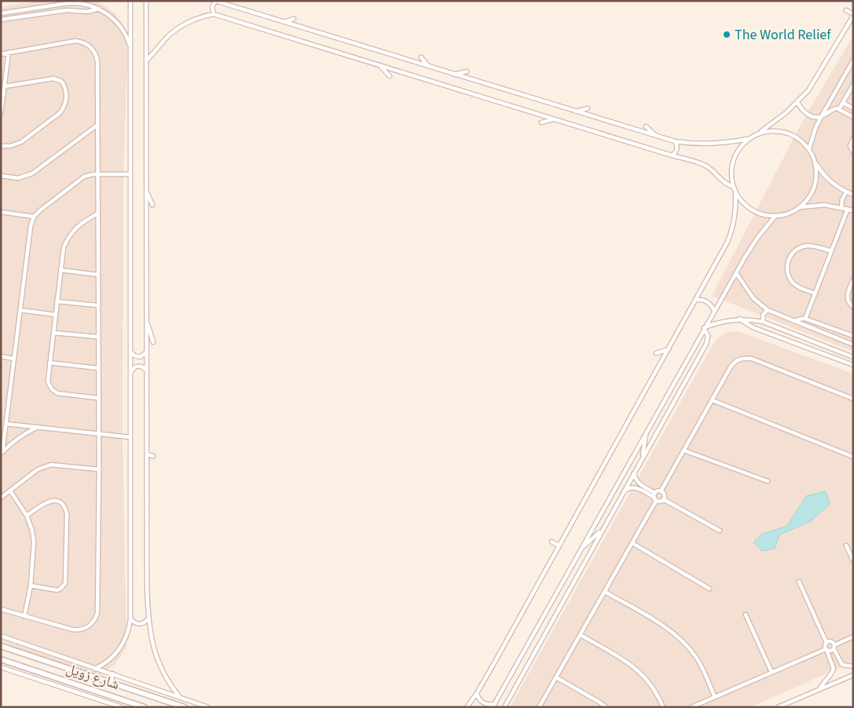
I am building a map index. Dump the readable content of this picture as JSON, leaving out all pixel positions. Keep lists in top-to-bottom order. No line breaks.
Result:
{"streets":{"main road":["شارع زويل"]},"places":["The World Relief"]}
